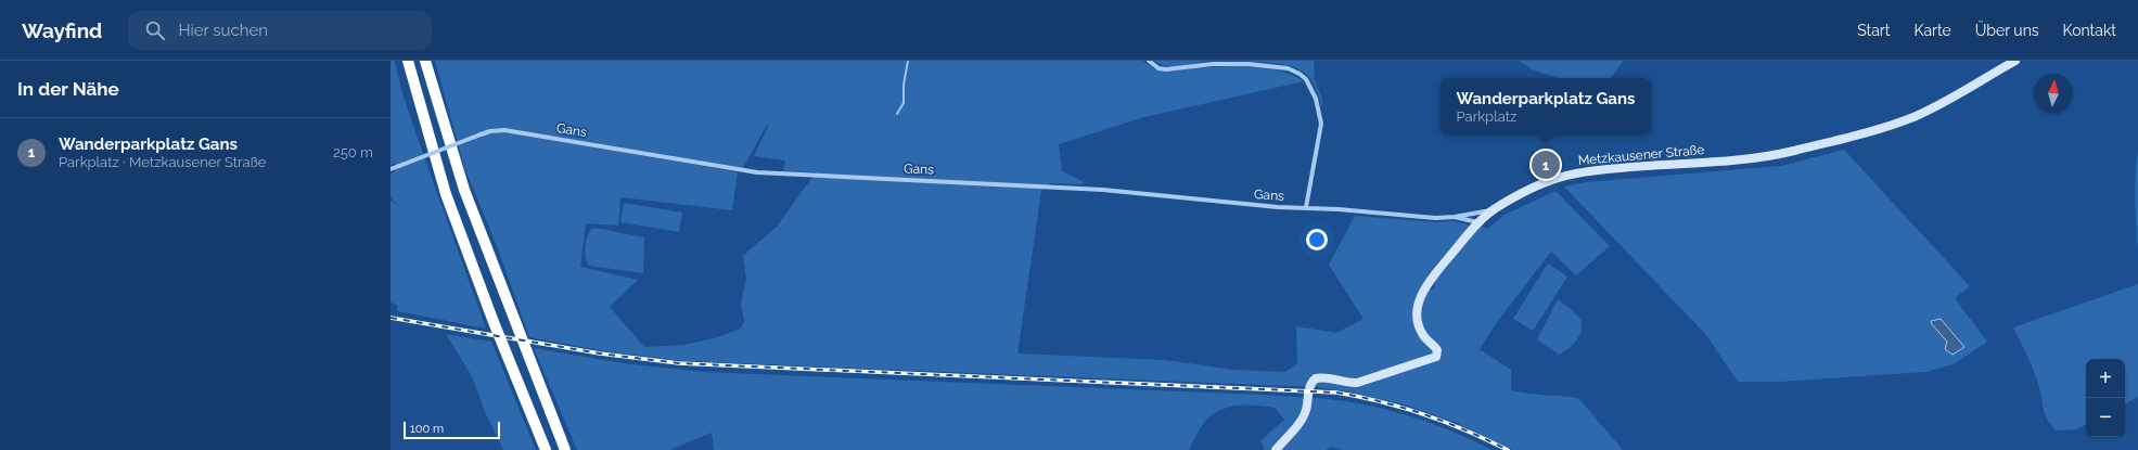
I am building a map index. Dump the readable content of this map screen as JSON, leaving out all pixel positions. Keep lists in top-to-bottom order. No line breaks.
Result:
{"streets":{"street":["Gans","Metzkausener Straße"]},"crossings":[["Gans","Metzkausener Straße"]],"scale_bar":"100 m","north":"top","page":{"header":"Wayfind","search":"Hier suchen","nav":["Start","Karte","Über uns","Kontakt"],"heading":"In der Nähe","popup":["Wanderparkplatz Gans","Parkplatz"],"list":[{"mark":"1","name":"Wanderparkplatz Gans","note":"Parkplatz · Metzkausener Straße","value":"250 m"}],"pins":"1","map_buttons":["+","−"],"scale":"100 m"}}
